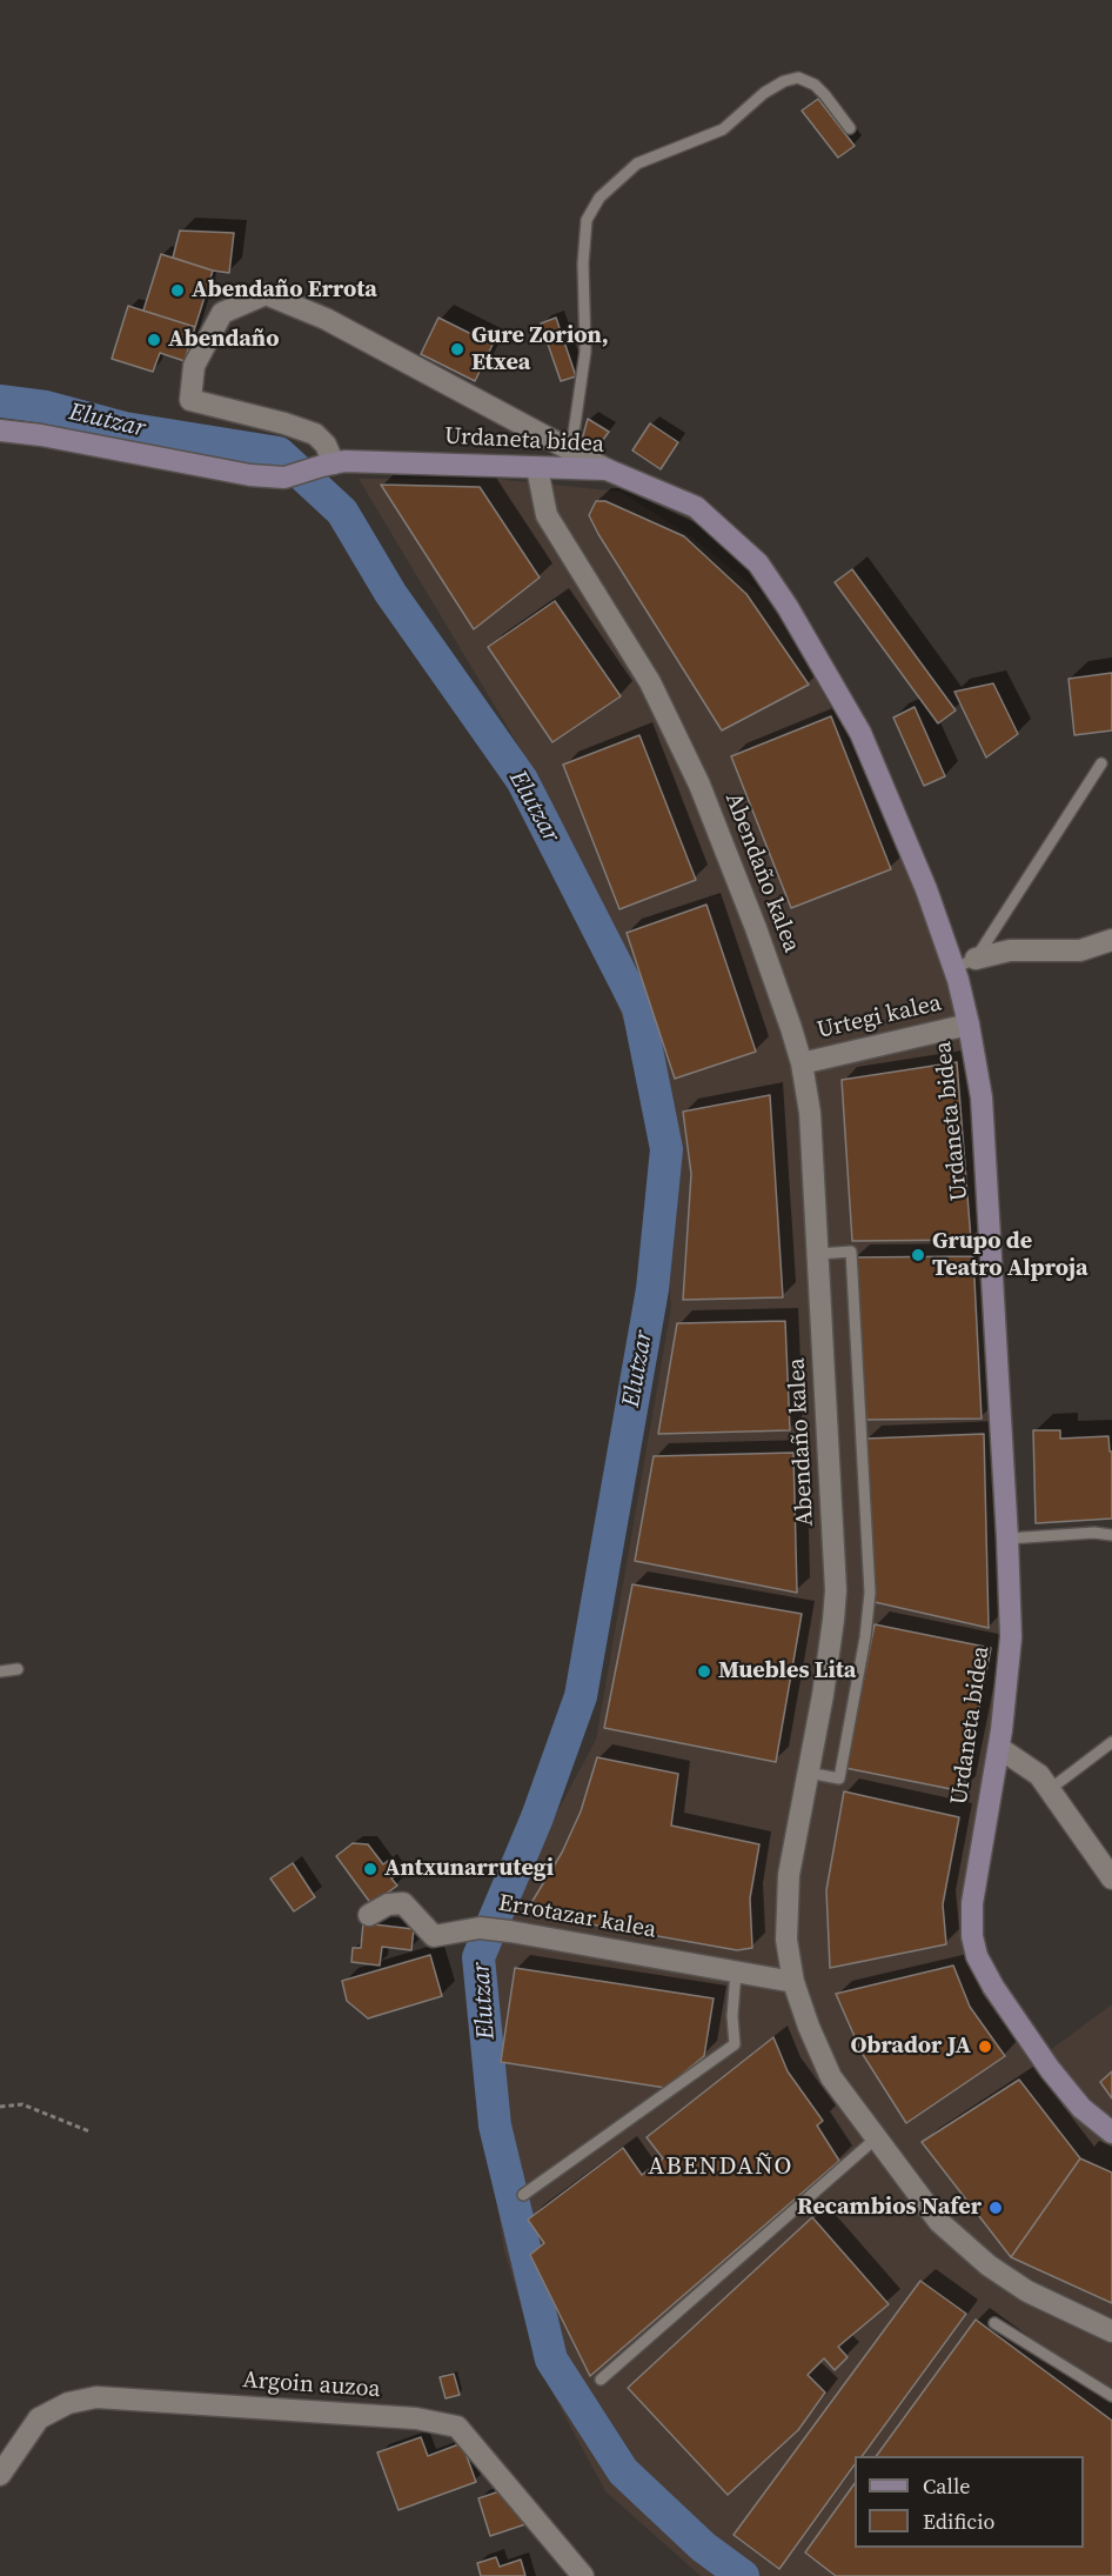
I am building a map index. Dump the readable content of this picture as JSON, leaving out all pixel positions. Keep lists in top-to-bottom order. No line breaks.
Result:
{"streets":{"street":["Urdaneta bidea","Abendaño kalea","Urtegi kalea","Errotazar kalea","Argoin auzoa"]},"crossings":[["Urdaneta bidea","Abendaño kalea"],["Urdaneta bidea","Urtegi kalea"],["Abendaño kalea","Urtegi kalea"],["Abendaño kalea","Errotazar kalea"]],"districts":["ABENDAÑO"],"water":["Elutzar"],"places":["Abendaño Errota","Abendaño","Gure Zorion, Etxea","Grupo de Teatro Alproja","Muebles Lita","Antxunarrutegi","Obrador JA","Recambios Nafer"],"legend":["Calle","Edificio"]}
